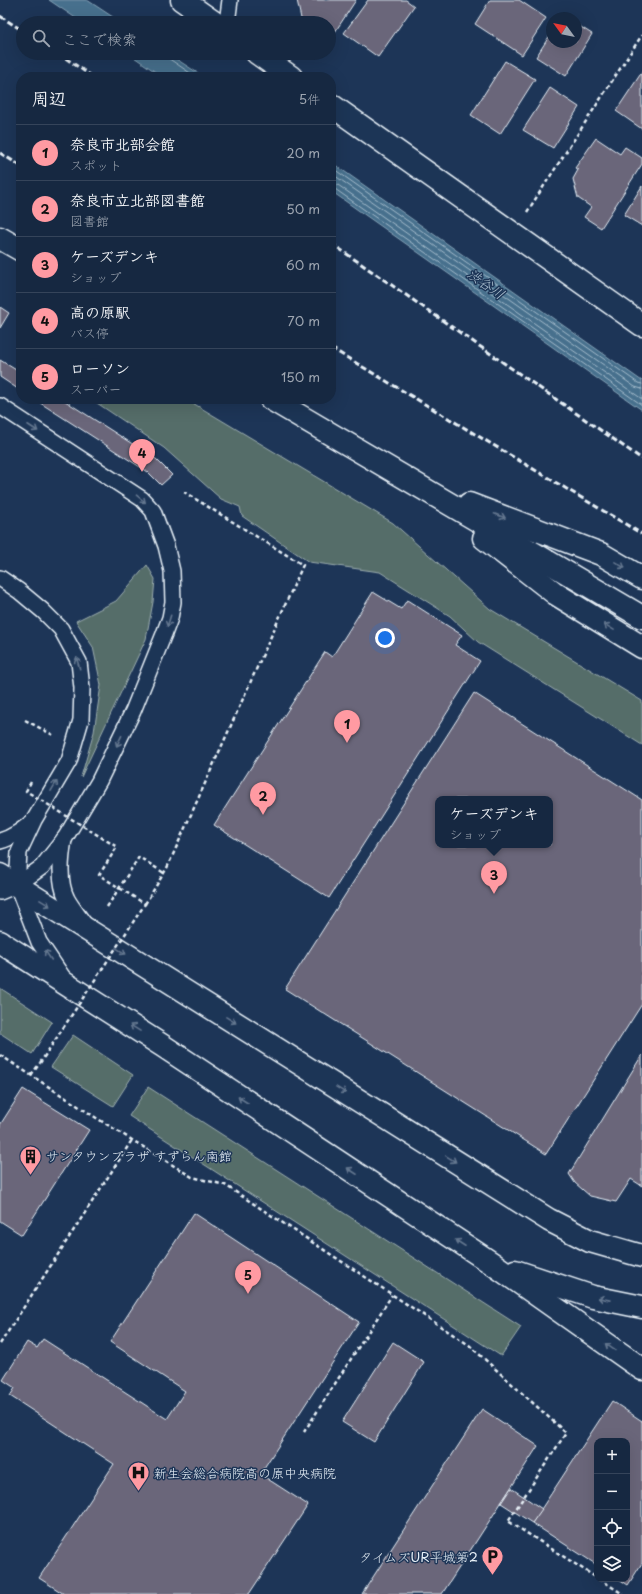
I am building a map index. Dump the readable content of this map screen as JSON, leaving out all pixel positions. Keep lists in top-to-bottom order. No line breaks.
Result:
{"water":["渋谷川"],"places":{"building":["サンタウンプラザ すずらん南館"],"hospital":["新生会総合病院高の原中央病院"],"parking":["タイムズUR平城第2"]},"north":"top left","page":{"search":"ここで検索","heading":["周辺","5件"],"list":[{"mark":"1","name":"奈良市北部会館","note":"スポット","value":"20 m"},{"mark":"2","name":"奈良市立北部図書館","note":"図書館","value":"50 m"},{"mark":"3","name":"ケーズデンキ","note":"ショップ","value":"60 m"},{"mark":"4","name":"高の原駅","note":"バス停","value":"70 m"},{"mark":"5","name":"ローソン","note":"スーパー","value":"150 m"}],"pins":["4","1","2","3","5"],"popup":["ケーズデンキ","ショップ"],"map_buttons":["+","−"]}}
